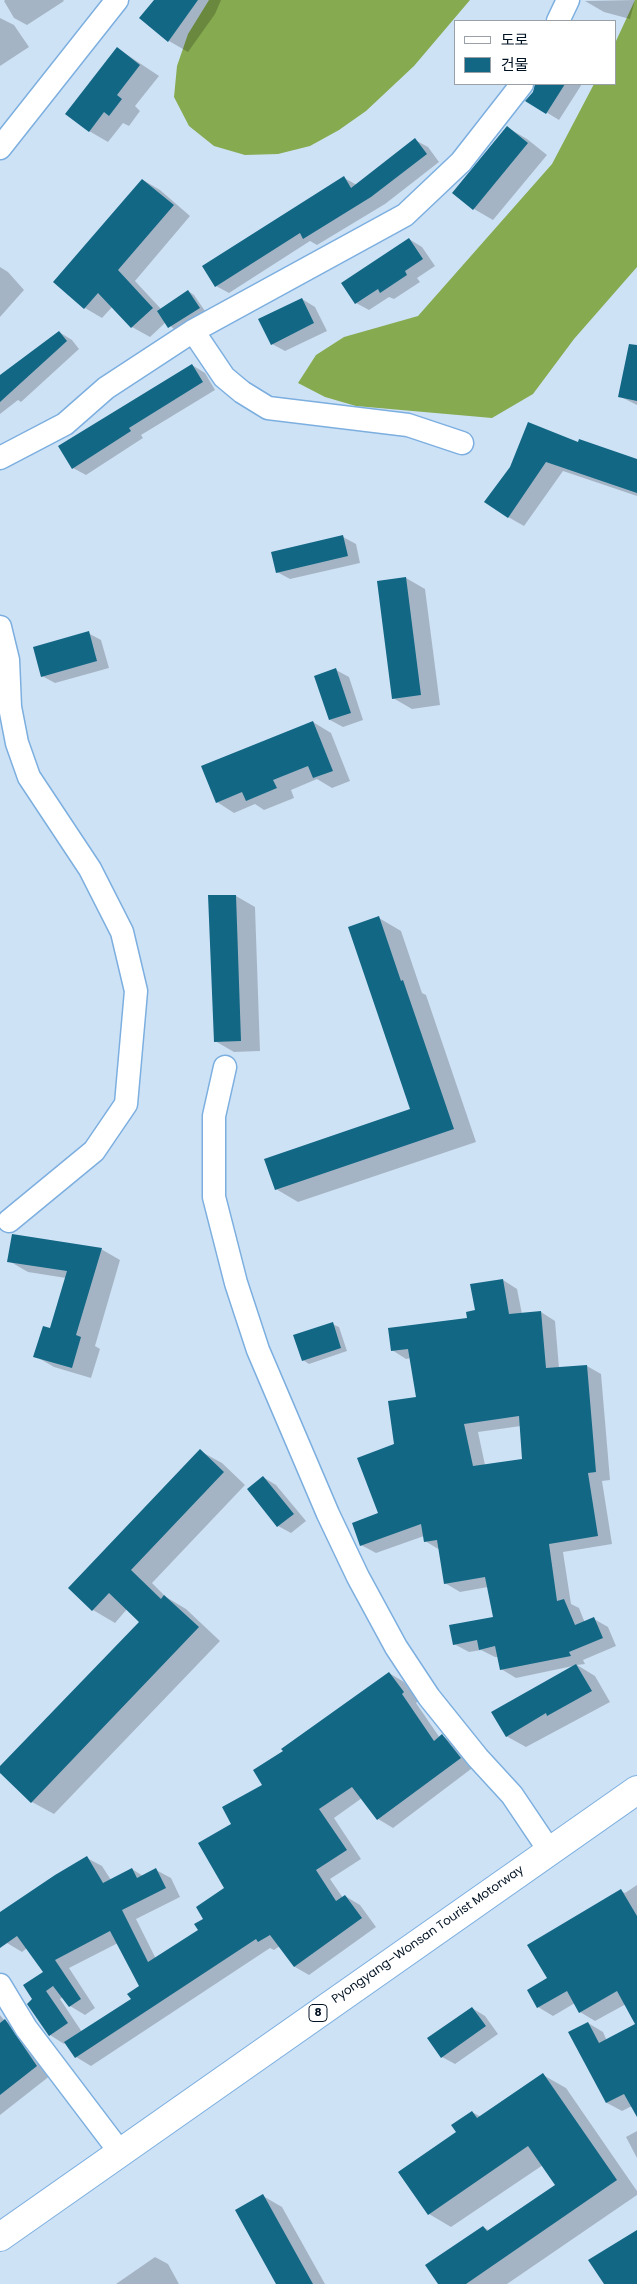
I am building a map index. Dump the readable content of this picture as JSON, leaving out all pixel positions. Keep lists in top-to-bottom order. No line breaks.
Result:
{"streets":{"highway":["Pyongyang–Wonsan Tourist Motorway","8"]},"legend":["도로","건물"]}
